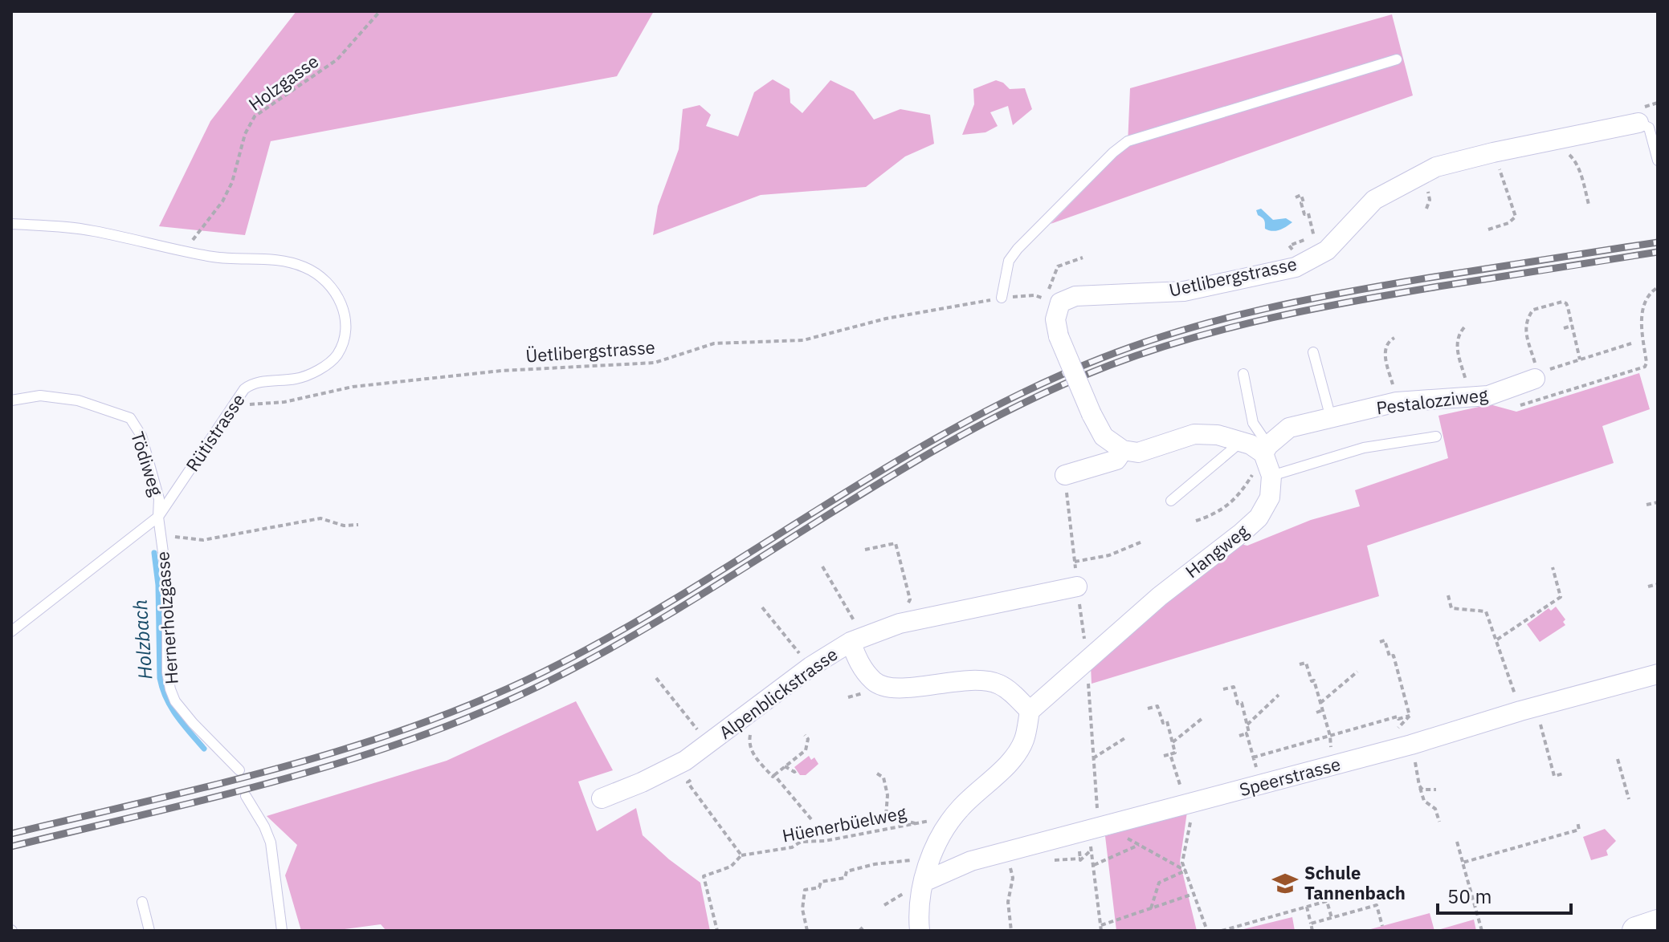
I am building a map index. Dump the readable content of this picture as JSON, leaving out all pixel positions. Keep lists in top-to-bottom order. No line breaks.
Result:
{"streets":{"street":["Uetlibergstrasse","Pestalozziweg","Hangweg","Alpenblickstrasse","Speerstrasse"],"lane":["Rütistrasse","Tödiweg","Hernerholzgasse"],"path":["Holzgasse","Üetlibergstrasse","Hüenerbüelweg"]},"crossings":[["Holzgasse","Rütistrasse"],["Uetlibergstrasse","Üetlibergstrasse"],["Üetlibergstrasse","Rütistrasse"],["Rütistrasse","Tödiweg"],["Rütistrasse","Hernerholzgasse"],["Tödiweg","Hernerholzgasse"]],"water":["Holzbach"],"places":{"school or university":["Schule Tannenbach"]},"scale_bar":"50 m"}
